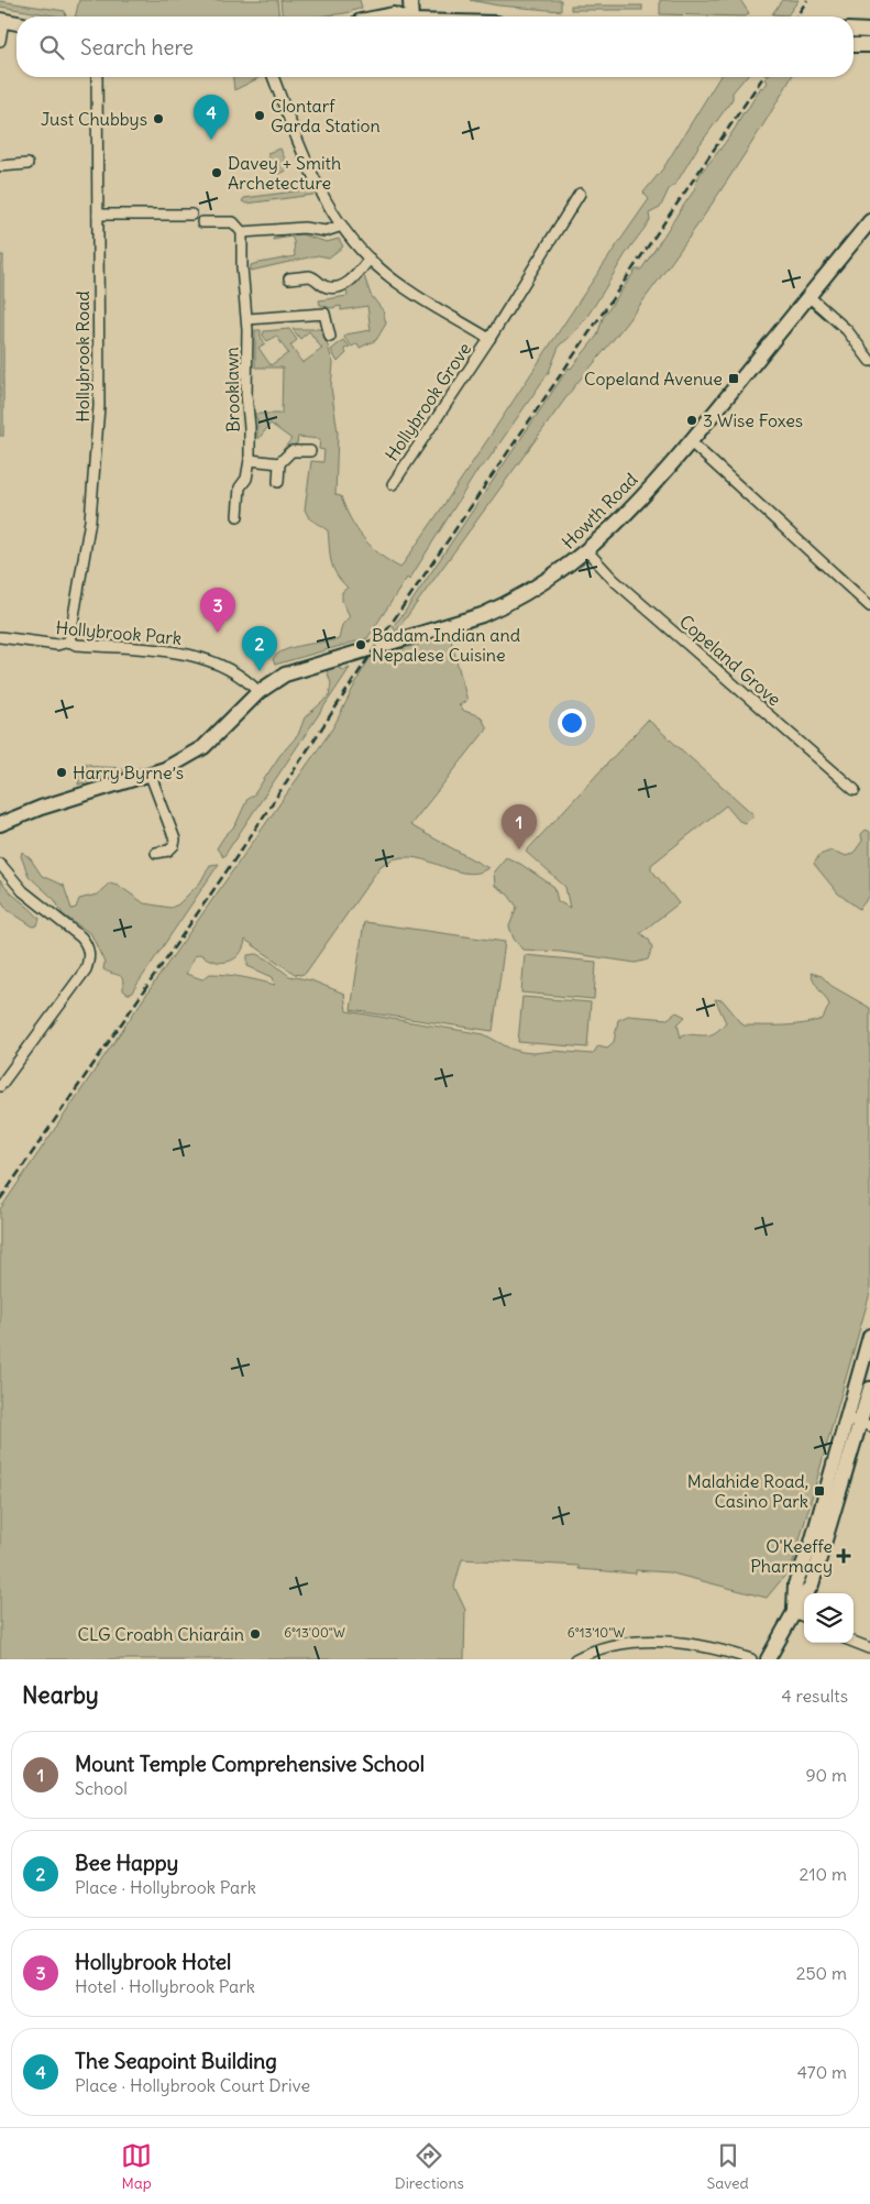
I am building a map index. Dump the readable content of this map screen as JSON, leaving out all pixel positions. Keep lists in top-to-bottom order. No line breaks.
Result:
{"streets":{"main road":["Howth Road"],"street":["Hollybrook Road","Brooklawn","Hollybrook Grove","Hollybrook Park","Copeland Grove"]},"crossings":[["Hollybrook Road","Hollybrook Park"],["Howth Road","Hollybrook Park"],["Howth Road","Copeland Grove"]],"places":{"other":["Clontarf Garda Station","Just Chubbys","Davey + Smith Archetecture","3 Wise Foxes","Badam Indian and Nepalese Cuisine","Harry Byrne’s","CLG Croabh Chiaráin"],"transit":["Copeland Avenue","Malahide Road, Casino Park"],"health":["O'Keeffe Pharmacy"]},"page":{"search":"Search here","pins":["4","3","2","1"],"heading":["Nearby","4 results"],"list":[{"mark":"1","name":"Mount Temple Comprehensive School","note":"School","value":"90 m"},{"mark":"2","name":"Bee Happy","note":"Place · Hollybrook Park","value":"210 m"},{"mark":"3","name":"Hollybrook Hotel","note":"Hotel · Hollybrook Park","value":"250 m"},{"mark":"4","name":"The Seapoint Building","note":"Place · Hollybrook Court Drive","value":"470 m"}],"nav":["Map","Directions","Saved"]},"coordinates":["6°13'00\"W","6°13'10\"W"]}
